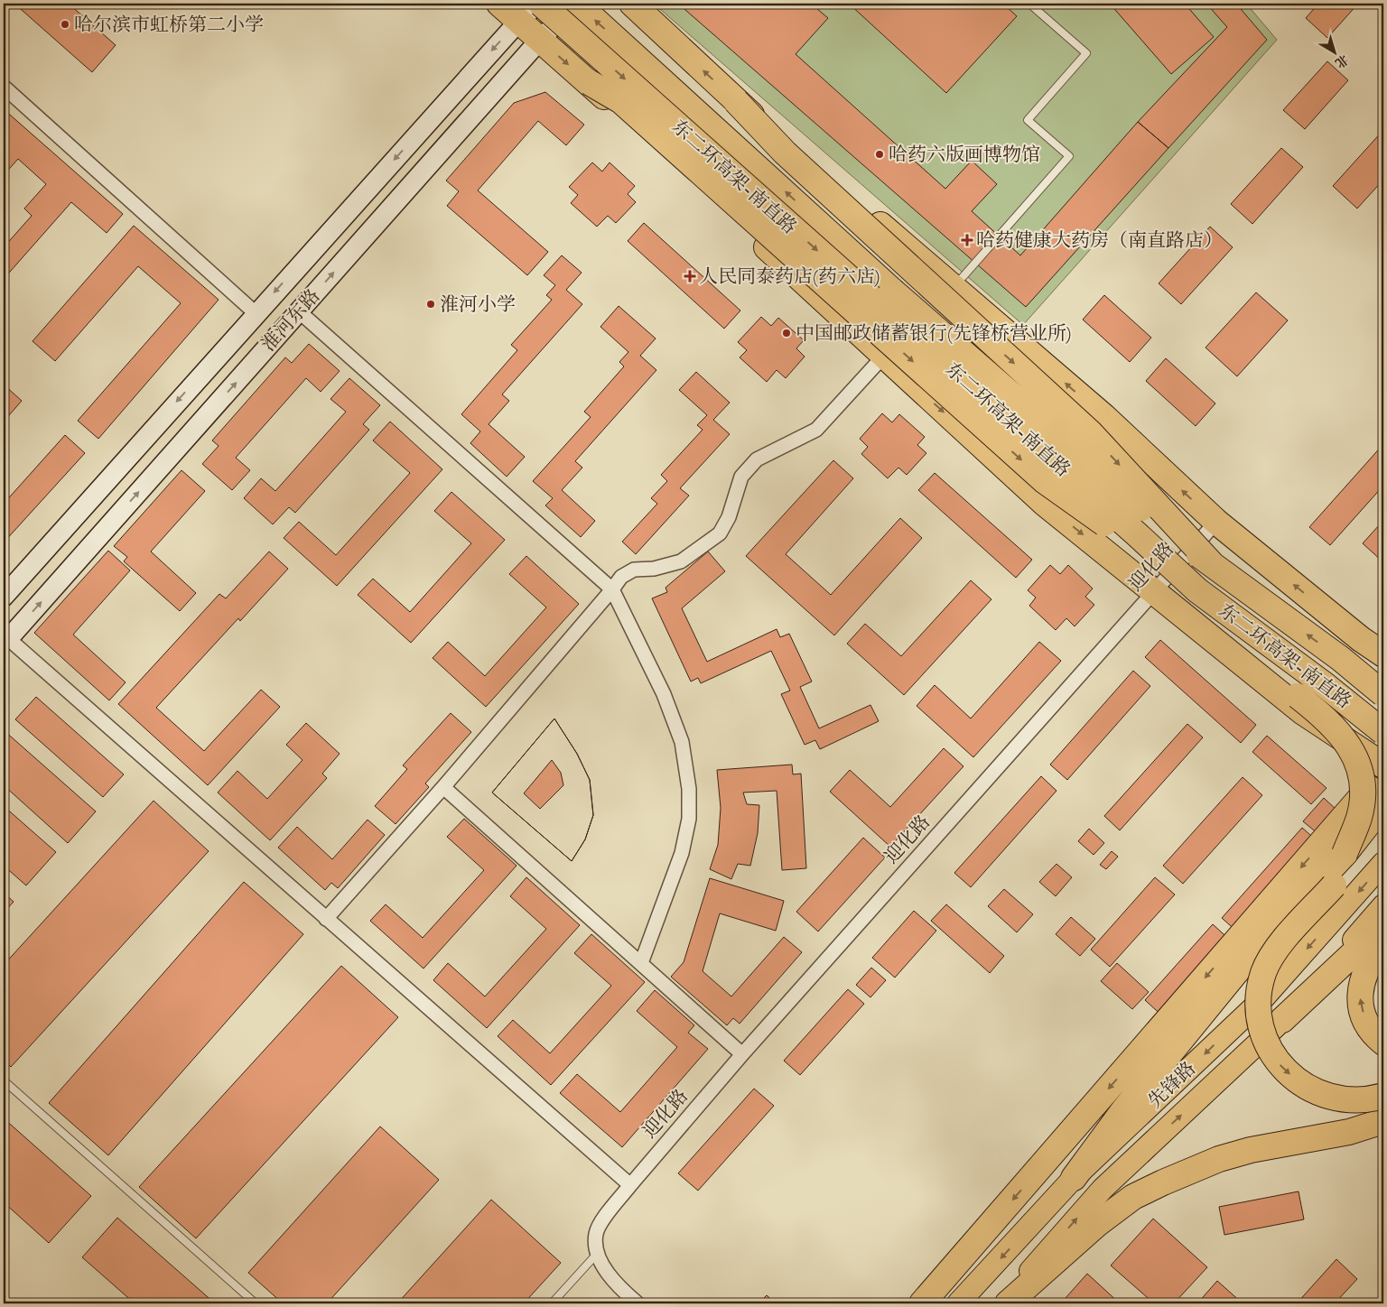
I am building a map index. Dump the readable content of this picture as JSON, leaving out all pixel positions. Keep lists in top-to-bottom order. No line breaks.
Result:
{"streets":{"highway":["东二环高架-南直路"],"main road":["淮河东路","先锋路"],"street":["迎化路"]},"crossings":[["东二环高架-南直路","淮河东路"]],"places":{"other":["哈尔滨市虹桥第二小学","哈药六版画博物馆","淮河小学","中国邮政储蓄银行(先锋桥营业所)"],"health":["哈药健康大药房（南直路店）","人民同泰药店(药六店)"]},"north":"bottom right"}
